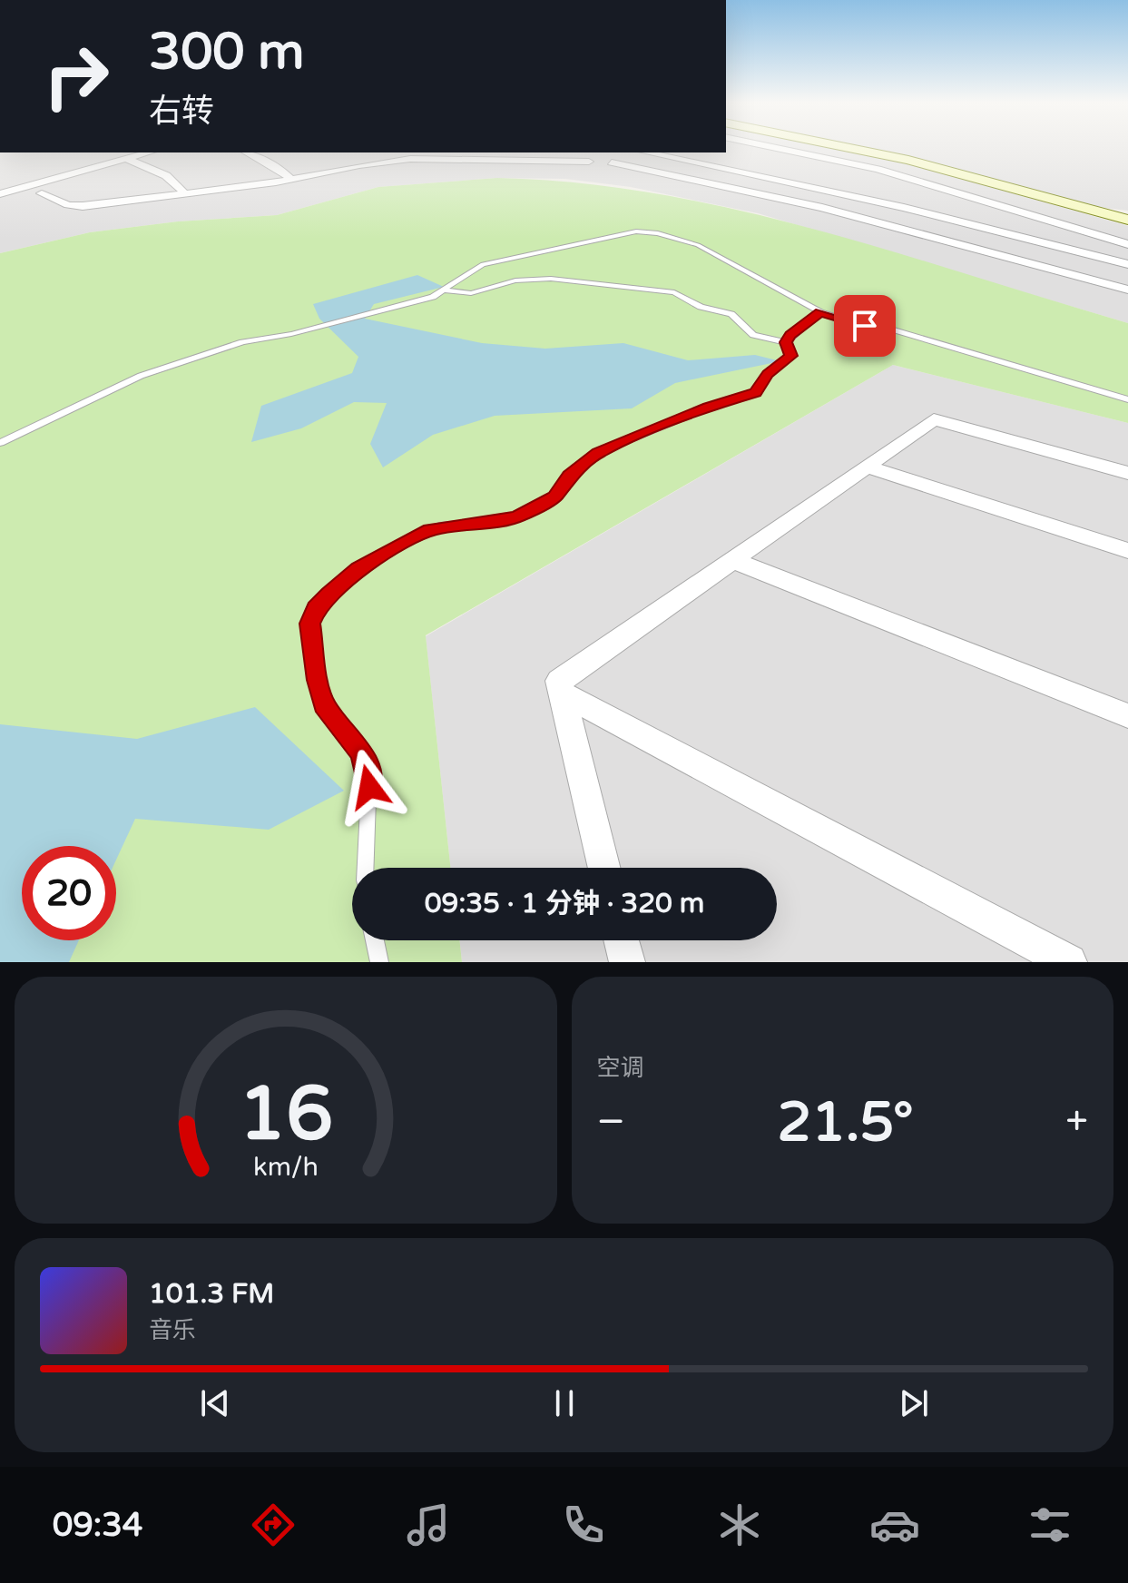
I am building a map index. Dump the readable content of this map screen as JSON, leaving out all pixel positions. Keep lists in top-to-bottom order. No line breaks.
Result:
{"page":{"turn":["300 m","右转"],"limit":"20","trip":"09:35 · 1 分钟 · 320 m","tile":"空调","heat":["−","21.5°","+"],"song":["101.3 FM","音乐"],"tabs":"09:34","gauge":["16","km/h"]}}
